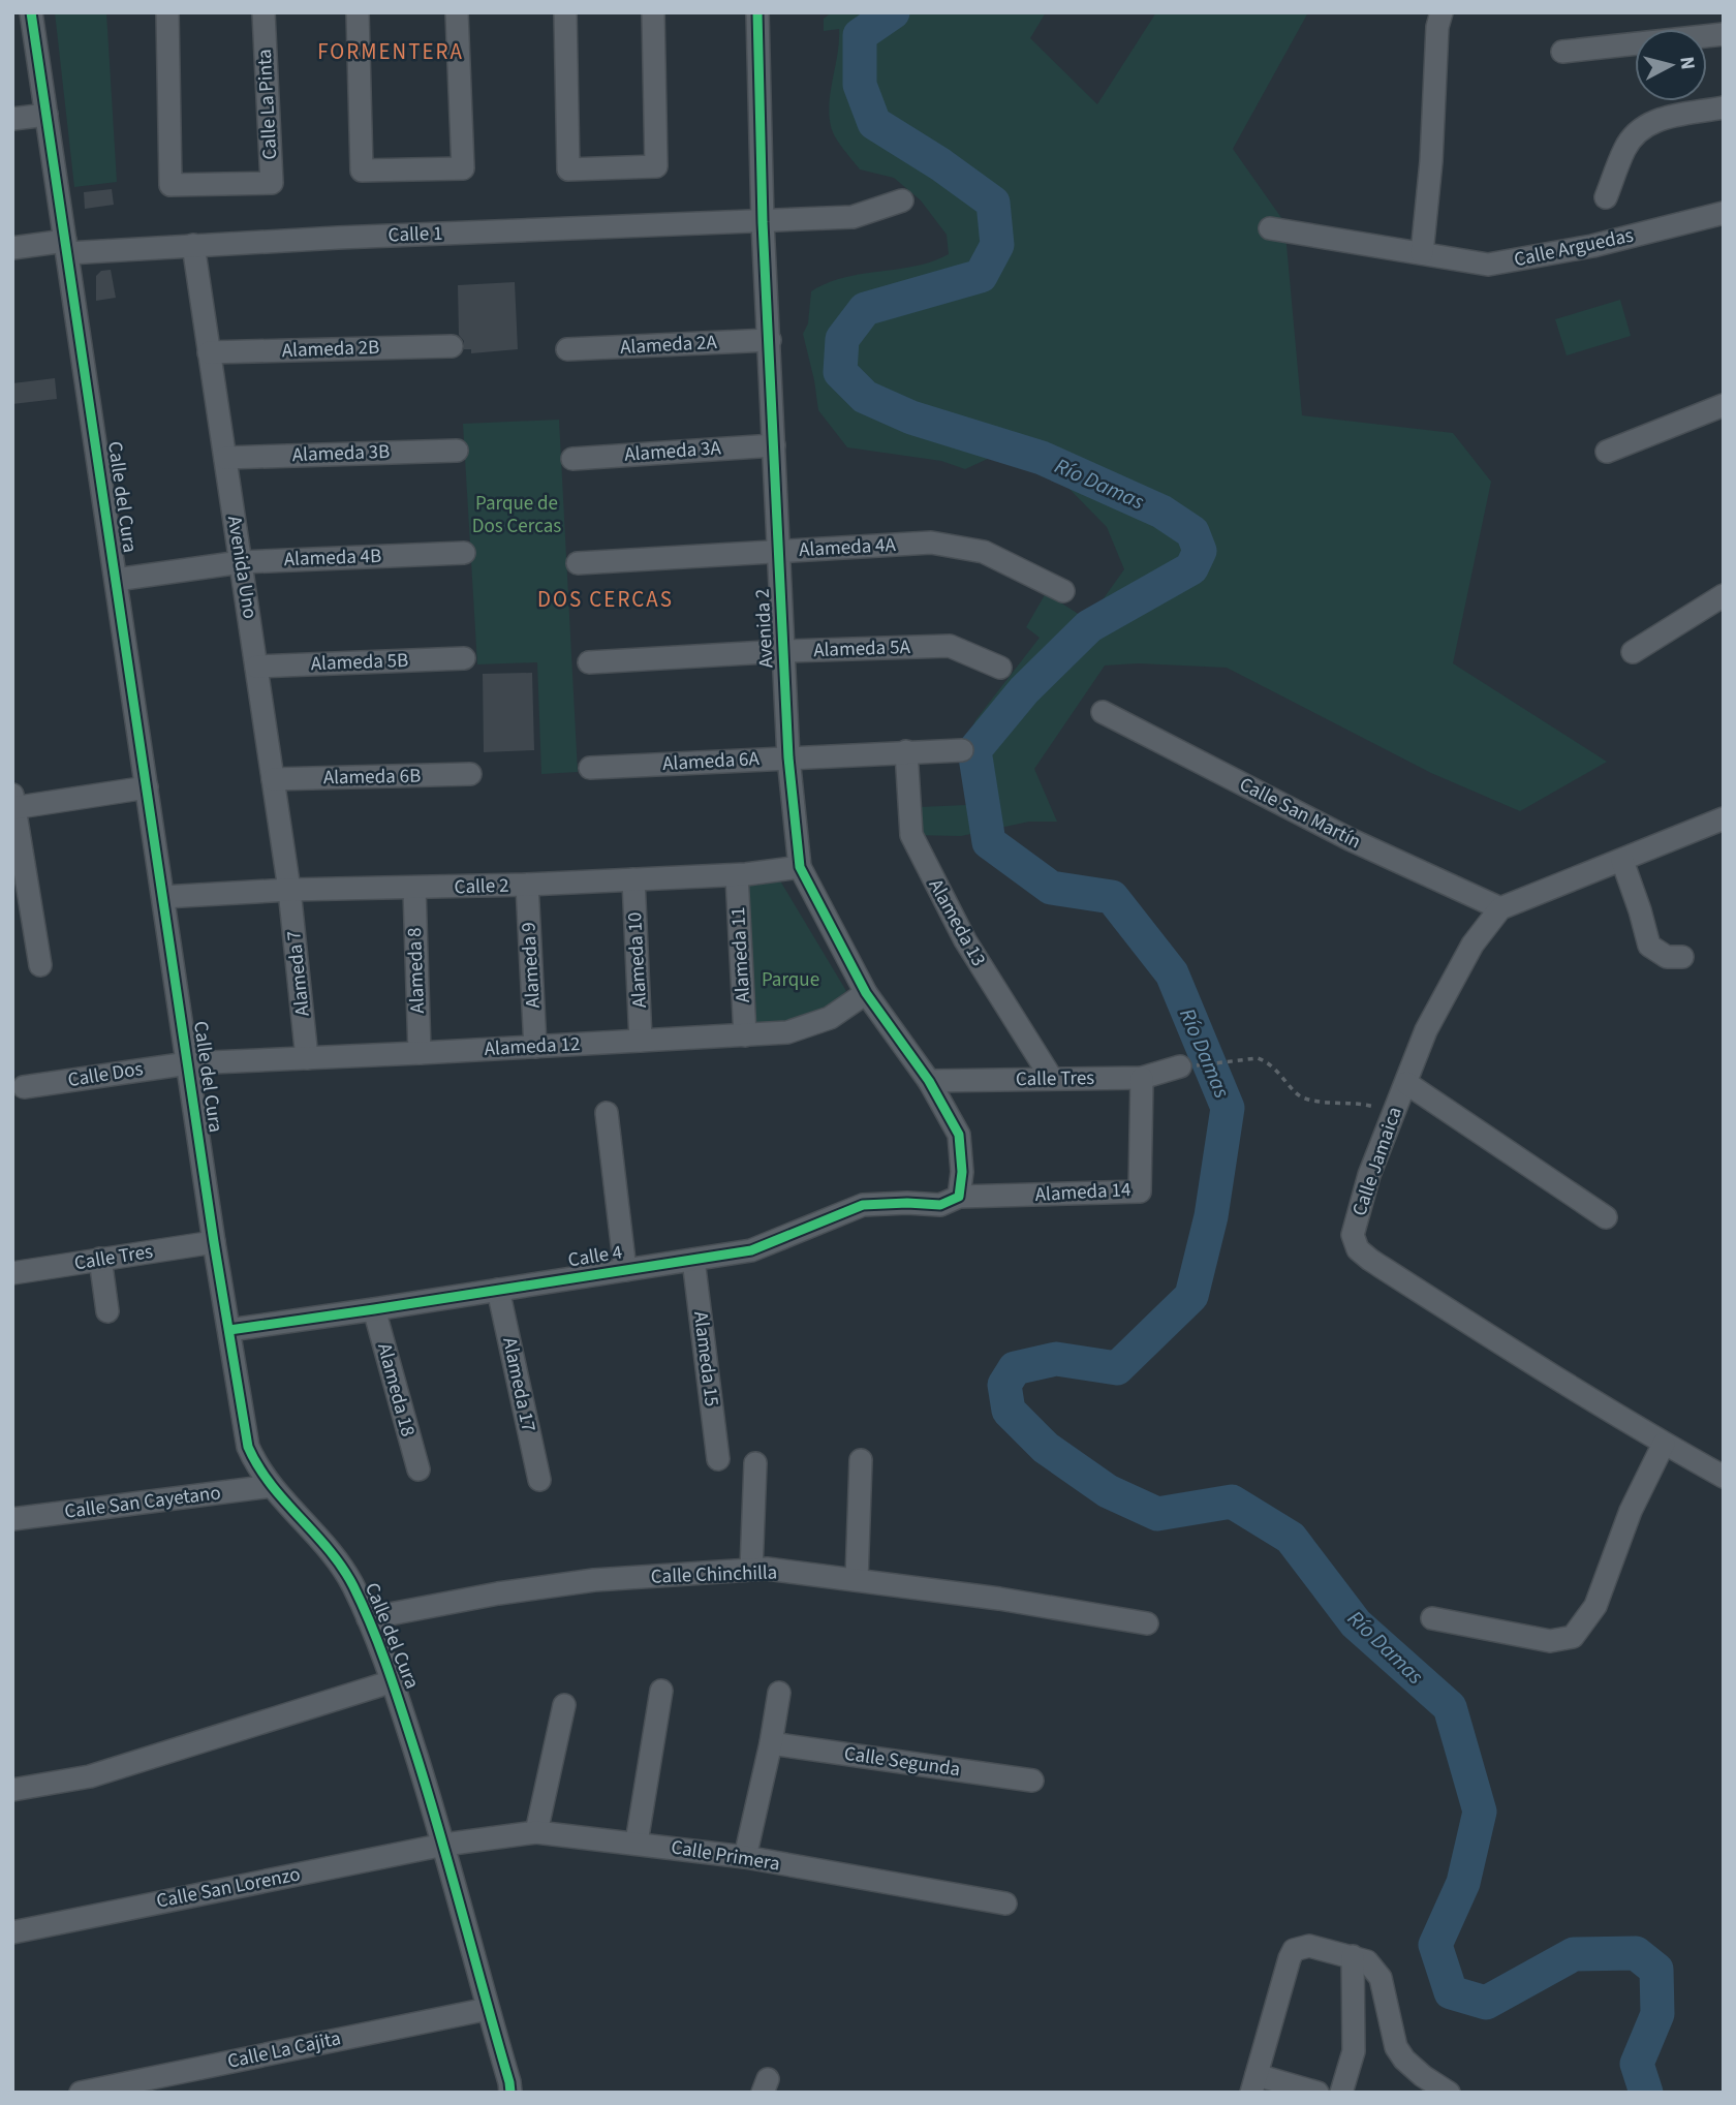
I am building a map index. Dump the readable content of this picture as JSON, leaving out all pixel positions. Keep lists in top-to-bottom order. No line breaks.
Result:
{"streets":{"street":["Calle La Pinta","Calle 1","Calle Arguedas","Alameda 2A","Alameda 2B","Alameda 3A","Alameda 3B","Calle del Cura","Alameda 4A","Alameda 4B","Avenida Uno","Avenida 2","Alameda 5A","Alameda 5B","Alameda 6A","Alameda 6B","Calle San Martín","Calle 2","Alameda 13","Alameda 11","Alameda 10","Alameda 9","Alameda 8","Alameda 7","Alameda 12","Calle Dos","Calle Tres","Calle Jamaica","Alameda 14","Calle 4","Alameda 15","Alameda 17","Alameda 18","Calle San Cayetano","Calle Chinchilla","Calle Segunda","Calle Primera","Calle San Lorenzo","Calle La Cajita"]},"crossings":[["Calle 1","Calle del Cura"],["Calle 1","Avenida Uno"],["Calle 1","Avenida 2"],["Alameda 2A","Avenida 2"],["Alameda 2B","Avenida Uno"],["Alameda 3A","Avenida 2"],["Alameda 3B","Avenida Uno"],["Calle del Cura","Alameda 4B"],["Calle del Cura","Calle 2"],["Calle del Cura","Alameda 12"],["Calle del Cura","Calle Dos"],["Calle del Cura","Calle Tres"],["Calle del Cura","Calle 4"],["Calle del Cura","Calle San Cayetano"],["Calle del Cura","Calle Chinchilla"],["Calle del Cura","Calle Primera"],["Calle del Cura","Calle San Lorenzo"],["Calle del Cura","Calle La Cajita"],["Alameda 4A","Avenida 2"],["Alameda 4B","Avenida Uno"],["Avenida Uno","Alameda 5B"],["Avenida Uno","Alameda 6B"],["Avenida Uno","Calle 2"],["Avenida Uno","Alameda 7"],["Avenida 2","Alameda 5A"],["Avenida 2","Alameda 6A"],["Avenida 2","Calle 2"],["Avenida 2","Alameda 12"],["Avenida 2","Calle Tres"],["Avenida 2","Alameda 14"],["Avenida 2","Calle 4"],["Alameda 6A","Alameda 13"],["Calle San Martín","Calle Jamaica"],["Calle 2","Alameda 11"],["Calle 2","Alameda 10"],["Calle 2","Alameda 9"],["Calle 2","Alameda 8"],["Calle 2","Alameda 7"],["Alameda 13","Calle Tres"],["Alameda 11","Alameda 12"],["Alameda 10","Alameda 12"],["Alameda 9","Alameda 12"],["Alameda 8","Alameda 12"],["Alameda 7","Alameda 12"],["Alameda 12","Calle Dos"],["Calle Tres","Alameda 14"],["Alameda 14","Calle 4"],["Calle 4","Alameda 15"],["Calle 4","Alameda 17"],["Calle 4","Alameda 18"],["Calle Primera","Calle San Lorenzo"]],"districts":["FORMENTERA","DOS CERCAS"],"water":["Río Damas"],"parks":["Parque de Dos Cercas","Parque"],"north":"right"}
